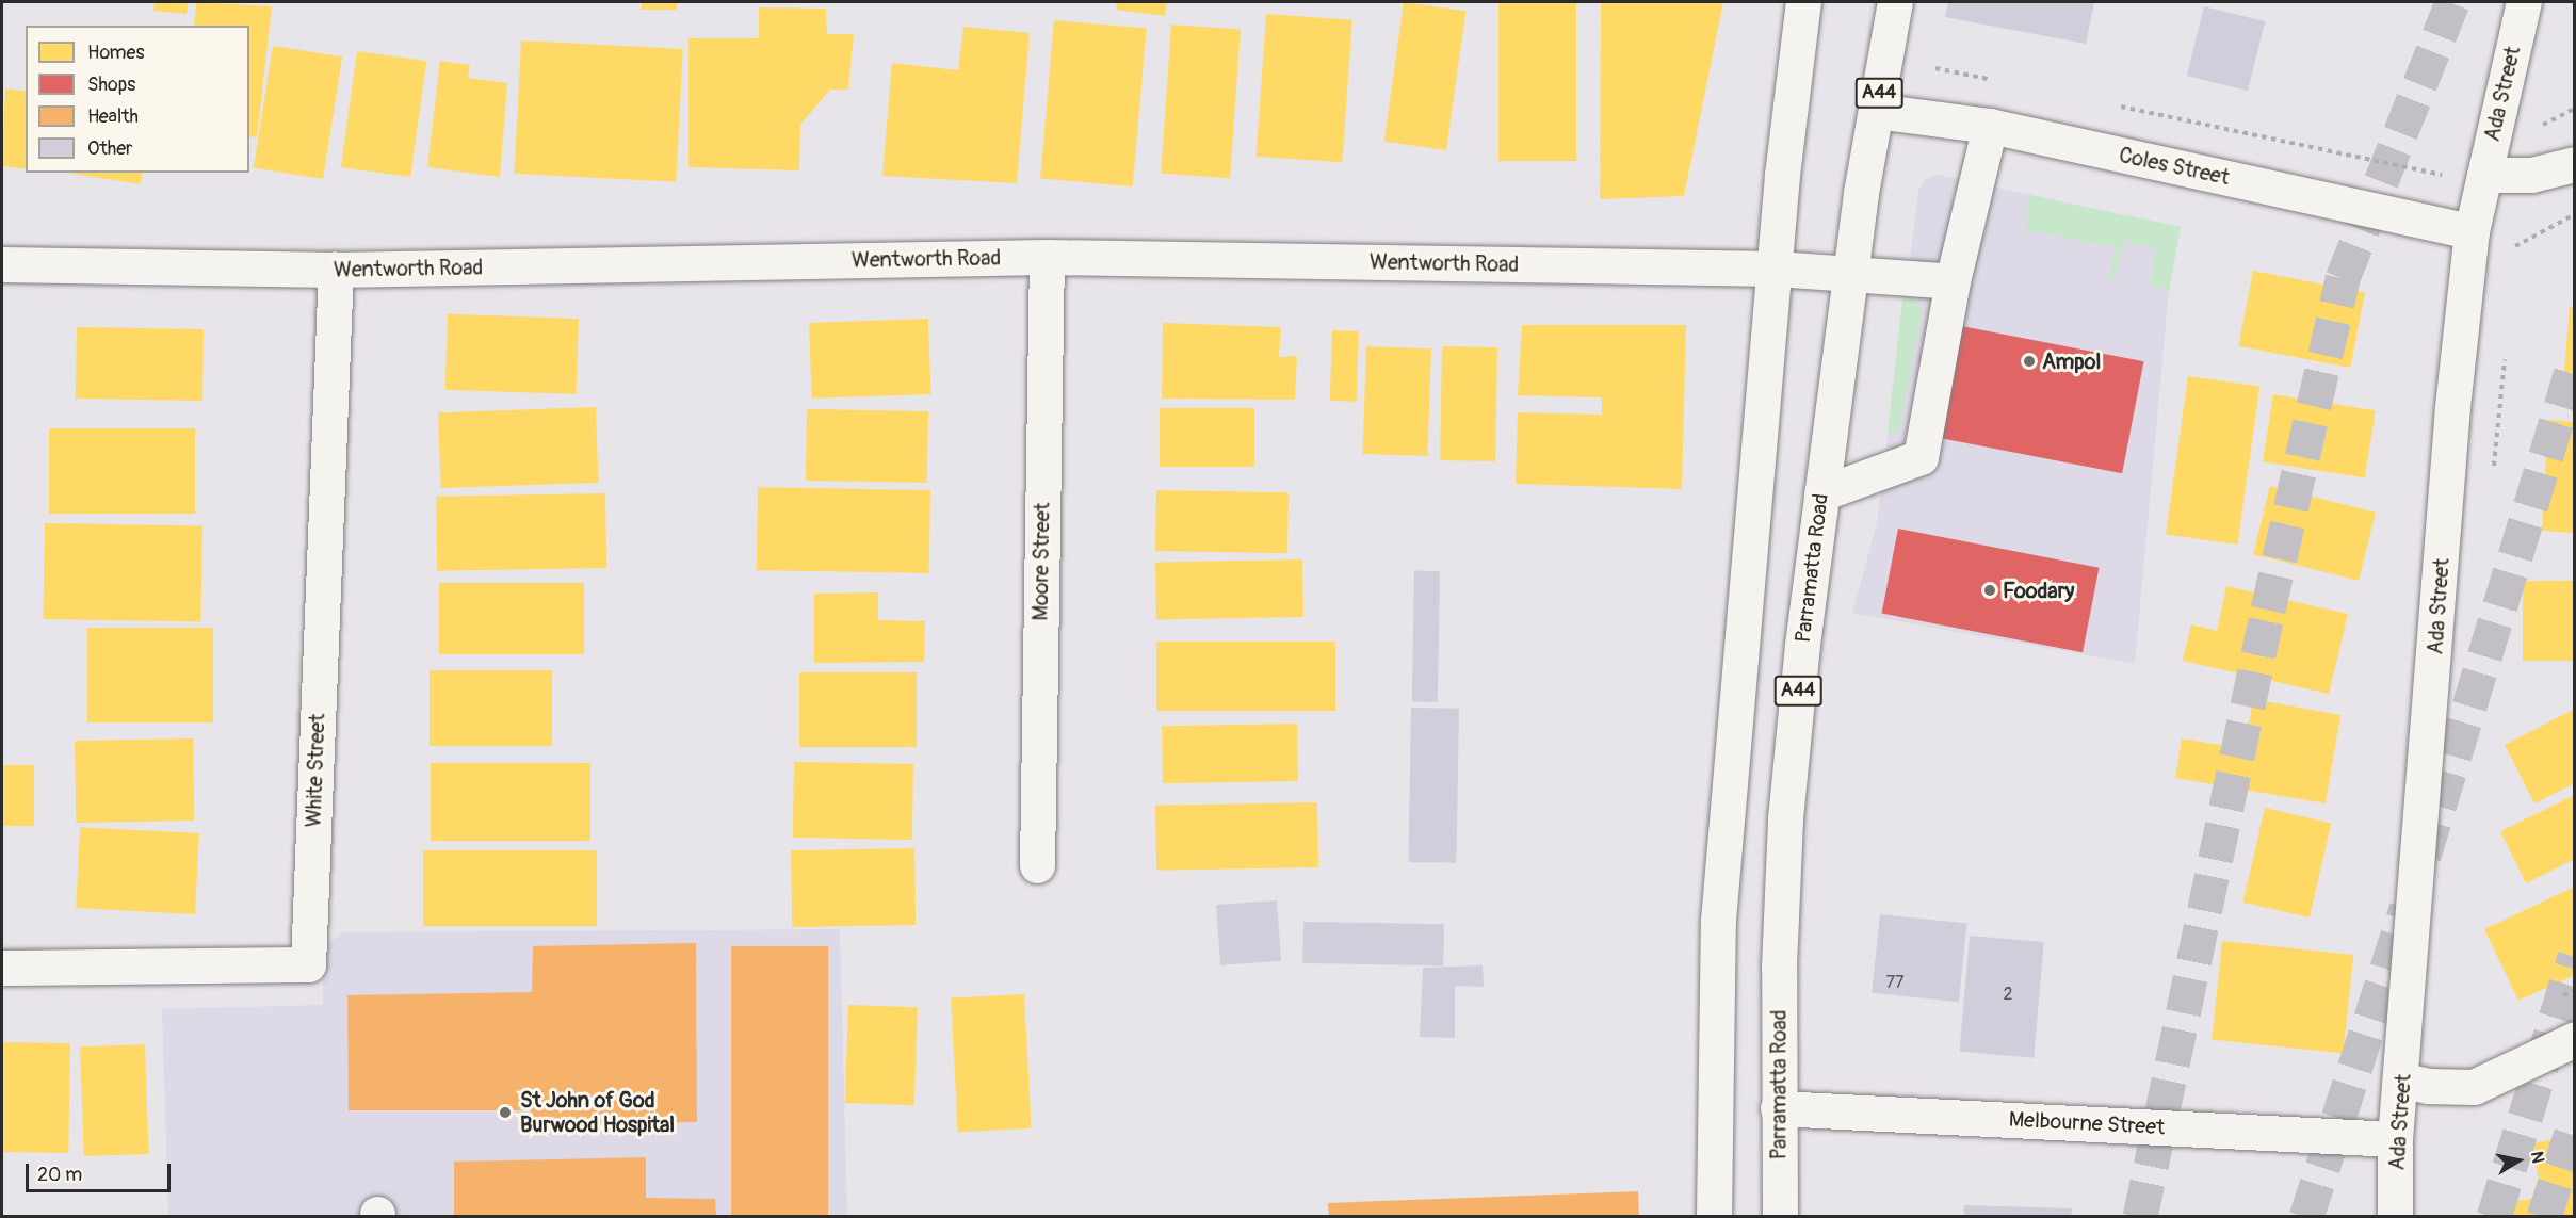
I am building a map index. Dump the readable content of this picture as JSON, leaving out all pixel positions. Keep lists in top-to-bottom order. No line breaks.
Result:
{"streets":{"main road":["A44","Ada Street","Coles Street","Wentworth Road","Moore Street","Parramatta Road","White Street","Melbourne Street"]},"crossings":[["Ada Street","Coles Street"],["Ada Street","Melbourne Street"],["Coles Street","Parramatta Road"],["Wentworth Road","Moore Street"],["Wentworth Road","Parramatta Road"],["Wentworth Road","White Street"],["Parramatta Road","Melbourne Street"]],"places":["Ampol","Foodary","St John of God Burwood Hospital"],"house_numbers":["77","2"],"legend":["Homes","Shops","Health","Other"],"scale_bar":"20 m","north":"right"}
